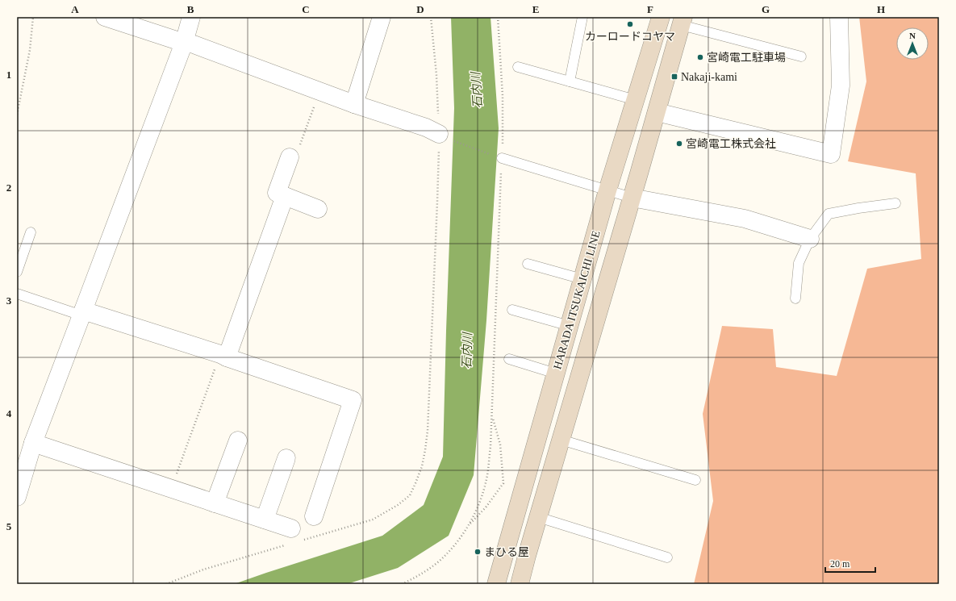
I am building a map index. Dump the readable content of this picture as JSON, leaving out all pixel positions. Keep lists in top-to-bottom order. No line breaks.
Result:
{"streets":{"main road":["HARADA ITSUKAICHI LINE"]},"water":["石内川"],"places":{"other":["カーロードコヤマ","宮崎電工駐車場","宮崎電工株式会社","まひる屋"],"transit":["Nakaji-kami"]},"scale_bar":"20 m","north":"top","grid":{"columns":["A","B","C","D","E","F","G","H"],"rows":["1","2","3","4","5"]}}
